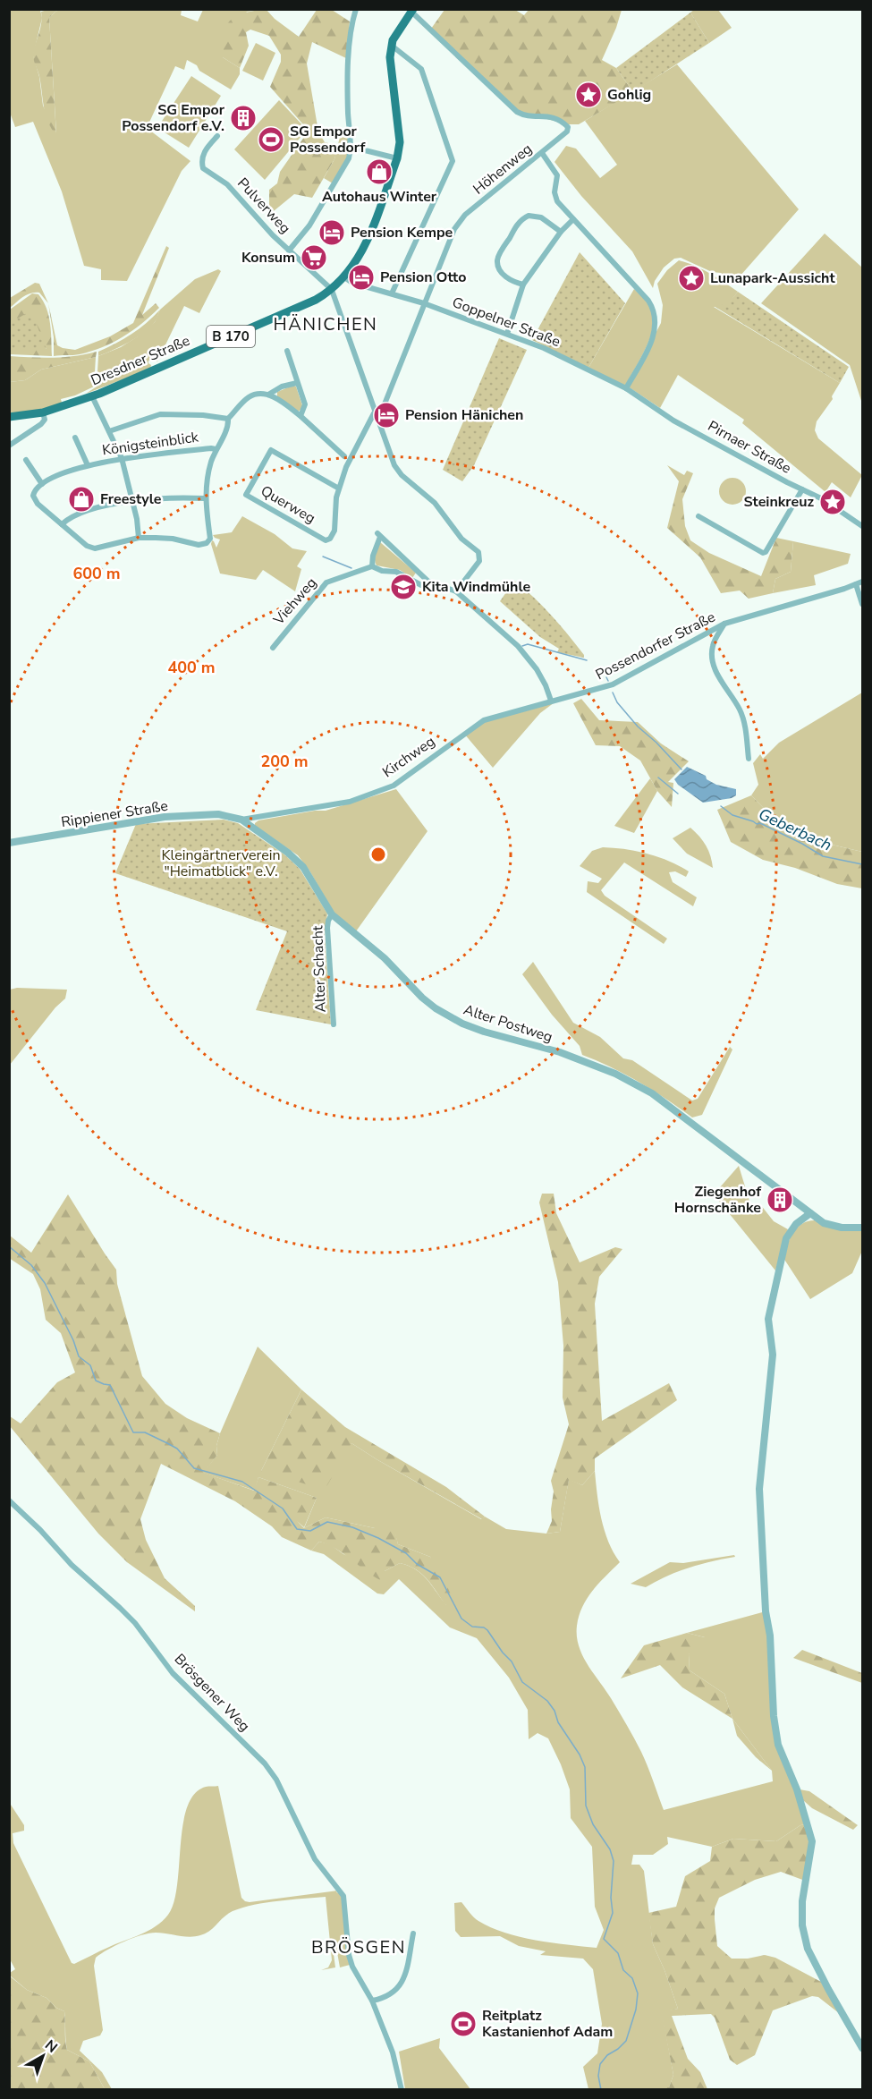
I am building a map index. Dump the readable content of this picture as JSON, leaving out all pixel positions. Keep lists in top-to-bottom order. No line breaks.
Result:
{"streets":{"main road":["B 170","Dresdner Straße"],"street":["Höhenweg","Pulverweg","Goppelner Straße","Königsteinblick","Pirnaer Straße","Querweg","Viehweg","Possendorfer Straße","Kirchweg","Rippiener Straße","Alter Schacht","Alter Postweg","Brösgener Weg"]},"crossings":[["Höhenweg","Goppelner Straße"],["Höhenweg","B 170"],["Höhenweg","Querweg"],["Pulverweg","Dresdner Straße"],["Goppelner Straße","Dresdner Straße"],["Goppelner Straße","Pirnaer Straße"],["B 170","Dresdner Straße"],["Possendorfer Straße","Kirchweg"],["Kirchweg","Rippiener Straße"],["Kirchweg","Alter Postweg"],["Rippiener Straße","Alter Postweg"],["Alter Schacht","Alter Postweg"]],"districts":["HÄNICHEN","BRÖSGEN"],"water":["Geberbach"],"parks":["Kleingärtnerverein \"Heimatblick\" e.V."],"places":{"place":["Gohlig","Lunapark-Aussicht","Steinkreuz"],"building":["SG Empor Possendorf e.V.","Ziegenhof Hornschänke"],"sports":["SG Empor Possendorf","Reitplatz Kastanienhof Adam"],"shop":["Autohaus Winter","Freestyle"],"hotel":["Pension Kempe","Pension Otto","Pension Hänichen"],"supermarket":["Konsum"],"school or university":["Kita Windmühle"]},"north":"top right","rings":["600 m","400 m","200 m"]}
